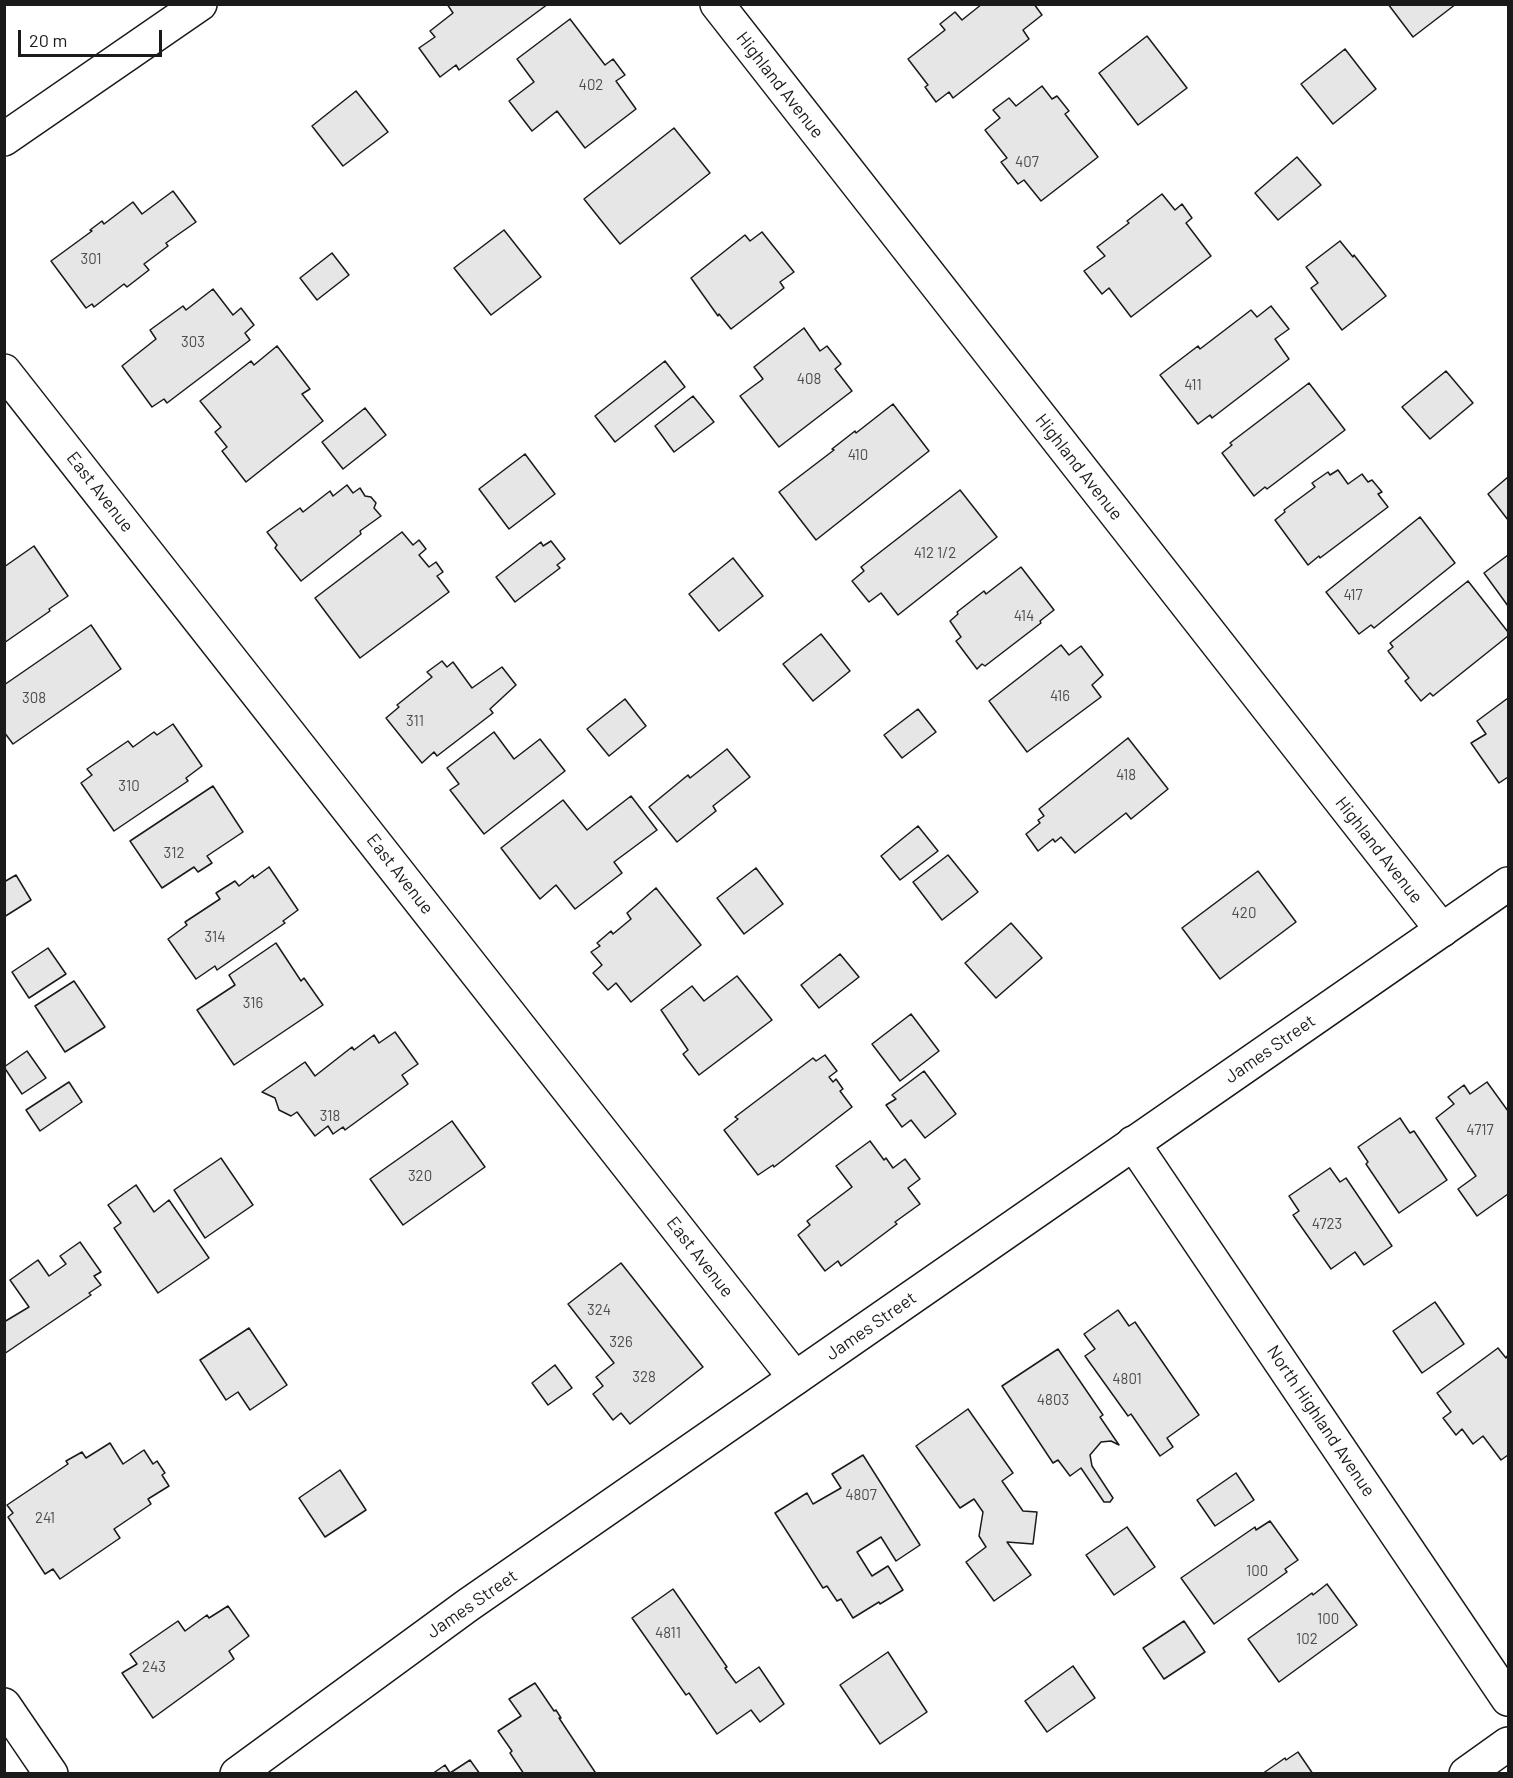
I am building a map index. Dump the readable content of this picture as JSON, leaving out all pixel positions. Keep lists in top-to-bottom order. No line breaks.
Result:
{"streets":{"street":["Highland Avenue","East Avenue","James Street","North Highland Avenue"]},"crossings":[["Highland Avenue","James Street"],["East Avenue","James Street"],["James Street","North Highland Avenue"]],"house_numbers":["402","407","301","303","408","411","410","412 1/2","417","414","416","308","311","418","310","312","420","314","316","318","4717","320","4723","324","326","328","4801","4803","4807","241","100","100","4811","102","243"],"scale_bar":"20 m"}
